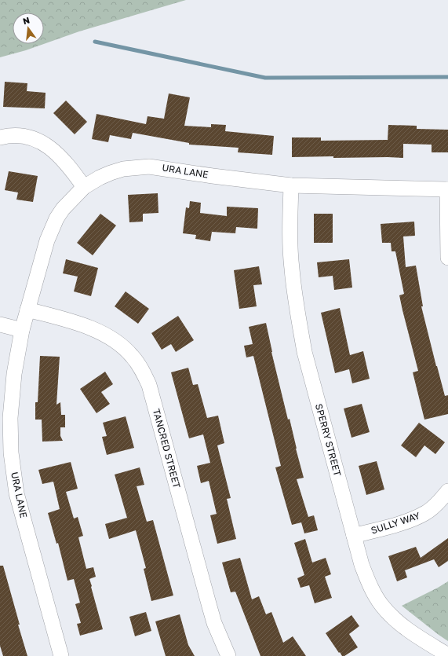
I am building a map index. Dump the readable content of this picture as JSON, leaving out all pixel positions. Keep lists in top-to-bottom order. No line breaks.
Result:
{"streets":{"street":["URA LANE","SPERRY STREET","TANCRED STREET","SULLY WAY"]},"crossings":[["URA LANE","SPERRY STREET"],["URA LANE","TANCRED STREET"],["SPERRY STREET","SULLY WAY"]],"north":"top"}
